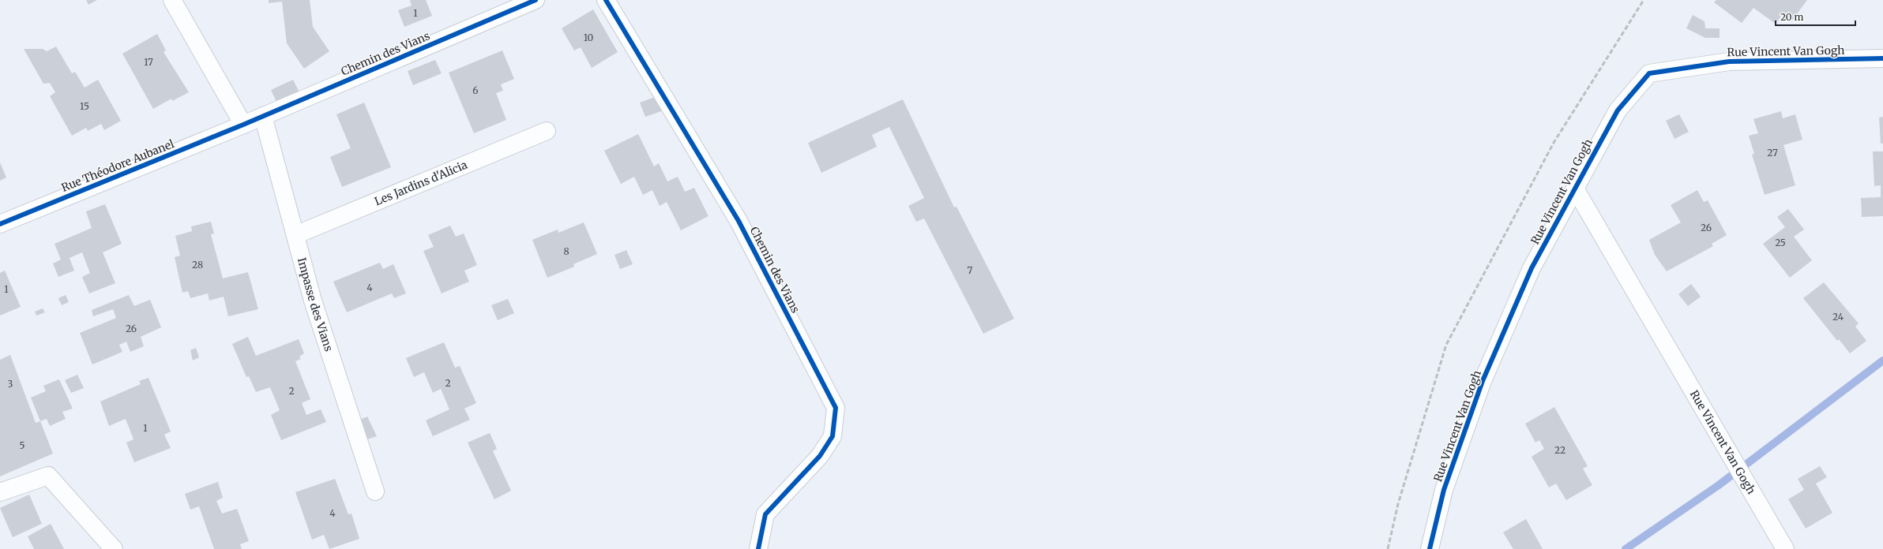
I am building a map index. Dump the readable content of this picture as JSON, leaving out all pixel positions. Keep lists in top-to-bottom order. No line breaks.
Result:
{"streets":{"street":["Rue Vincent Van Gogh","Chemin des Vians","Rue Théodore Aubanel","Les Jardins d'Alicia","Impasse des Vians"]},"crossings":[["Chemin des Vians","Rue Théodore Aubanel"],["Chemin des Vians","Impasse des Vians"],["Les Jardins d'Alicia","Impasse des Vians"]],"house_numbers":["1","10","17","6","15","27","26","25","8","28","7","4","1","24","26","2","3","2","1","5","22","4"],"scale_bar":"20 m"}
